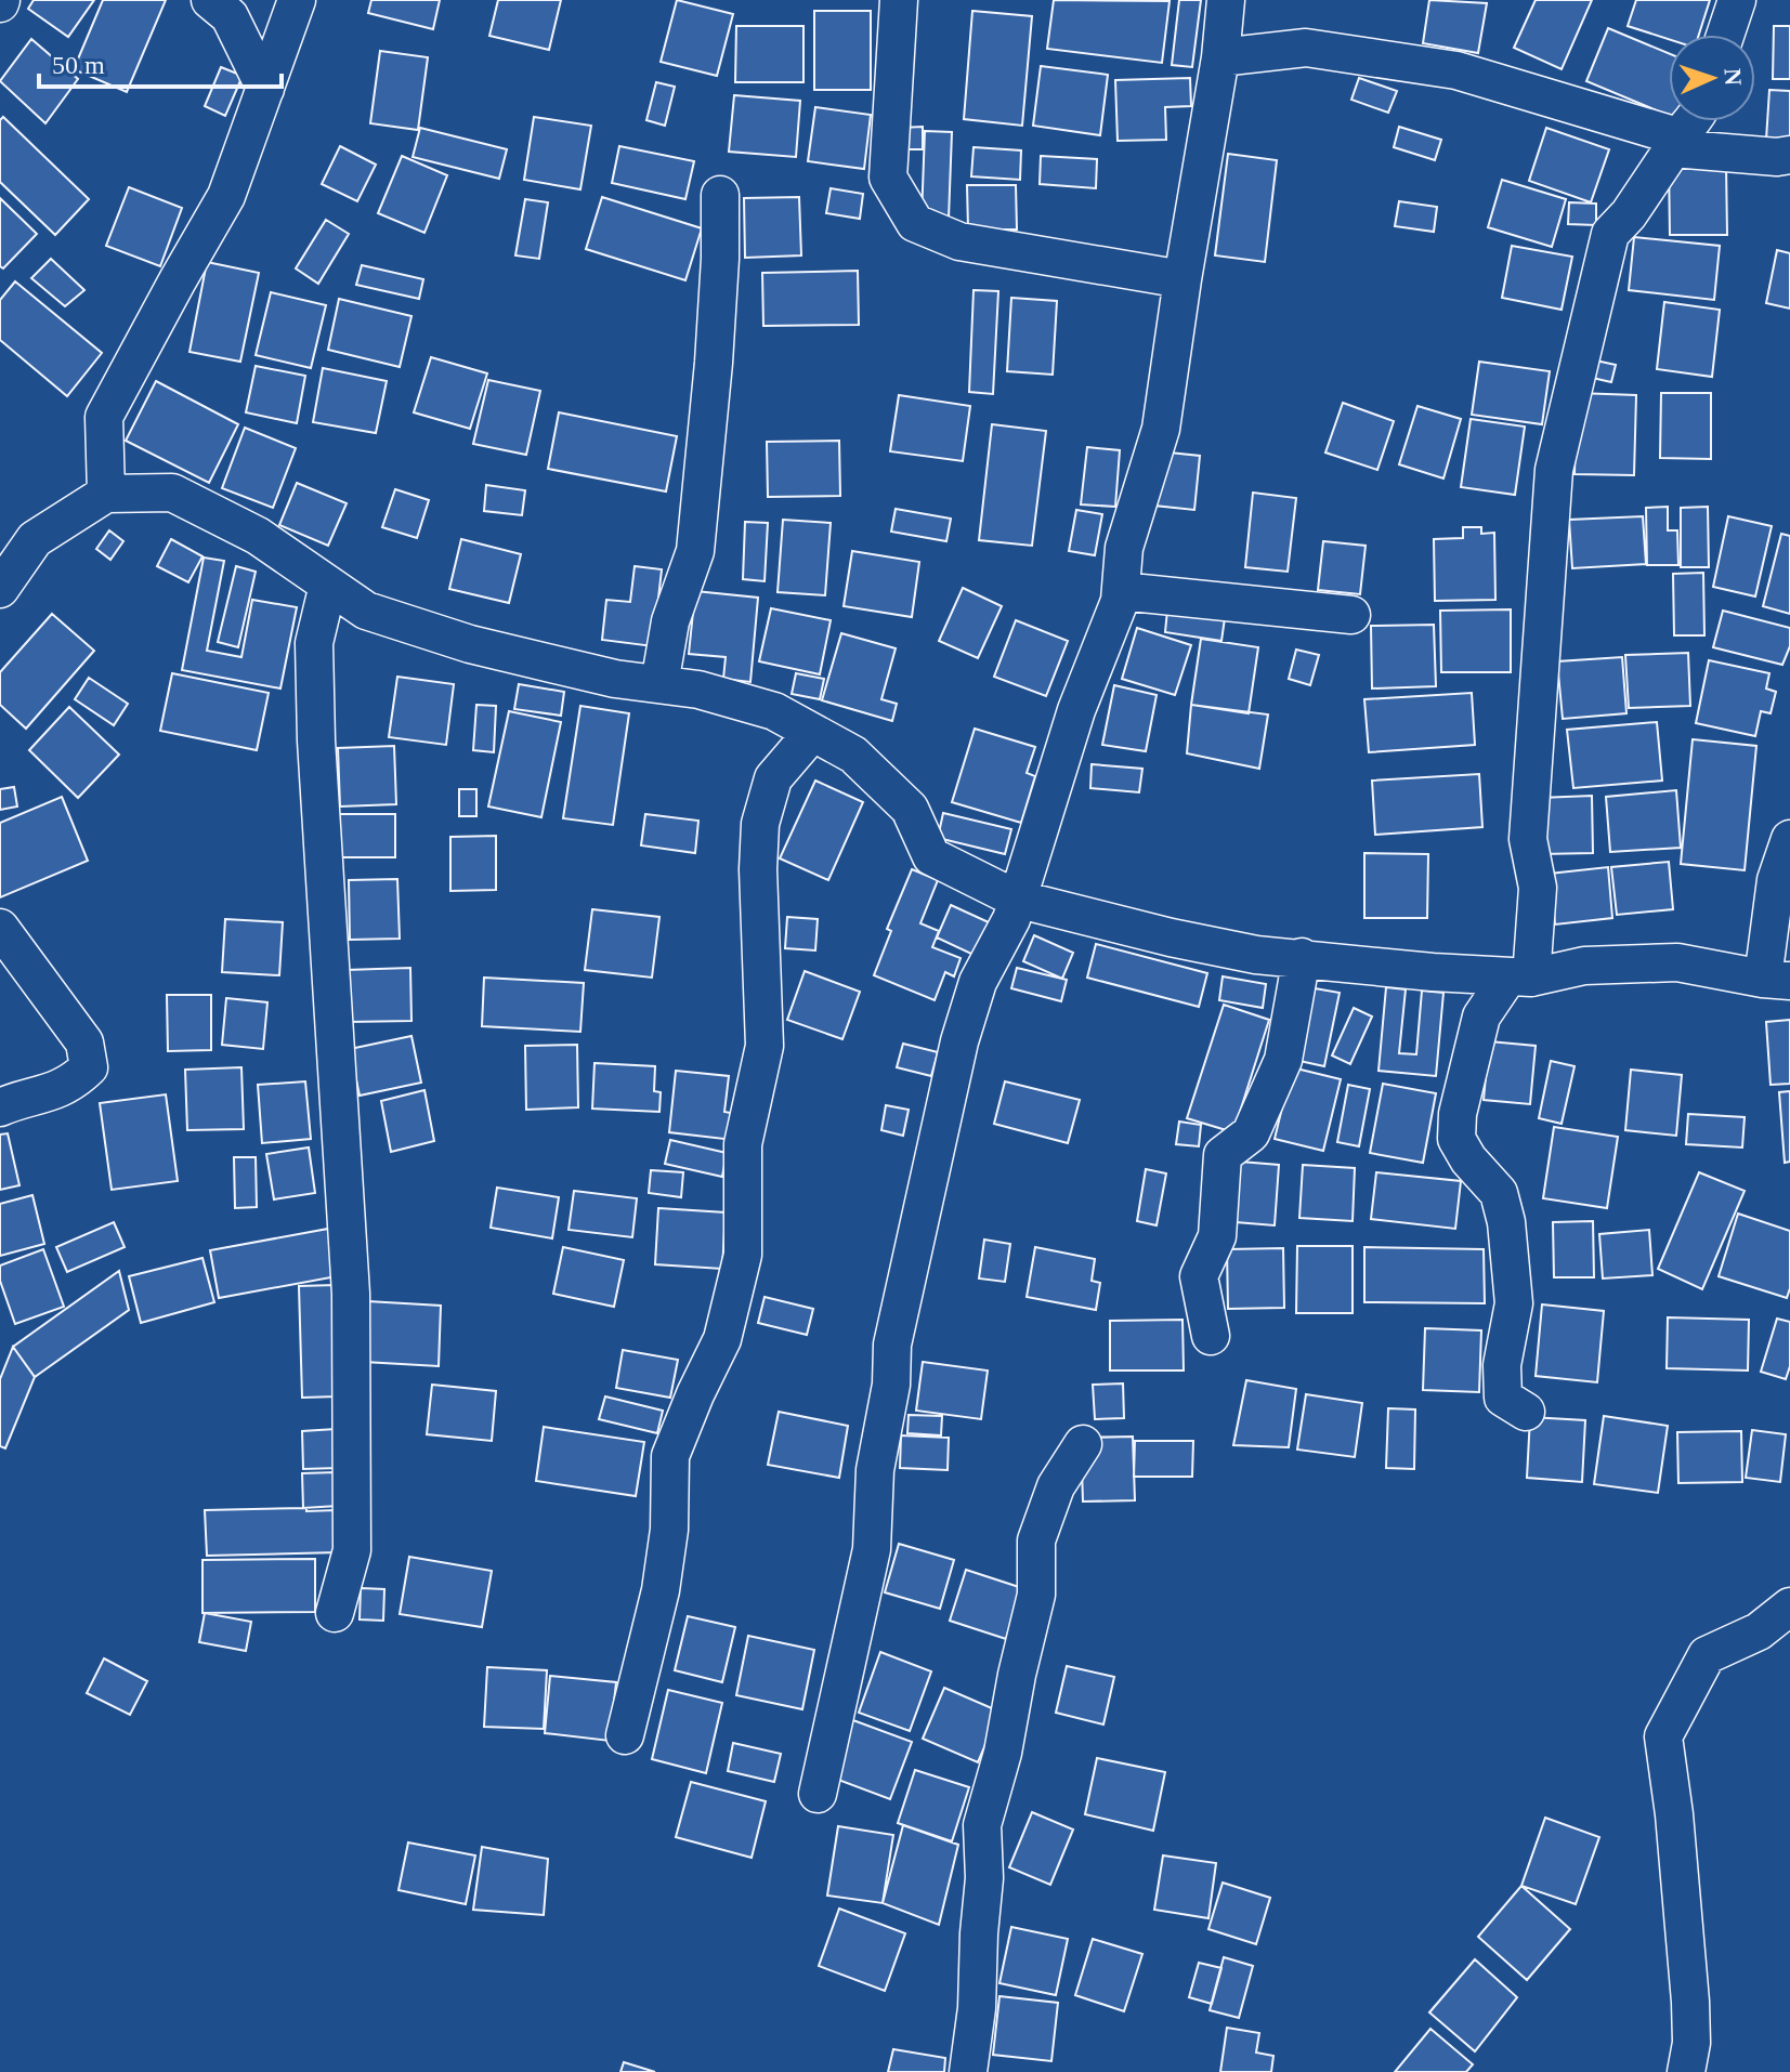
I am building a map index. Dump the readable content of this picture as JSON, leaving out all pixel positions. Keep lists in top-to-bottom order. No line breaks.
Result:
{"scale_bar":"50 m","north":"right"}
